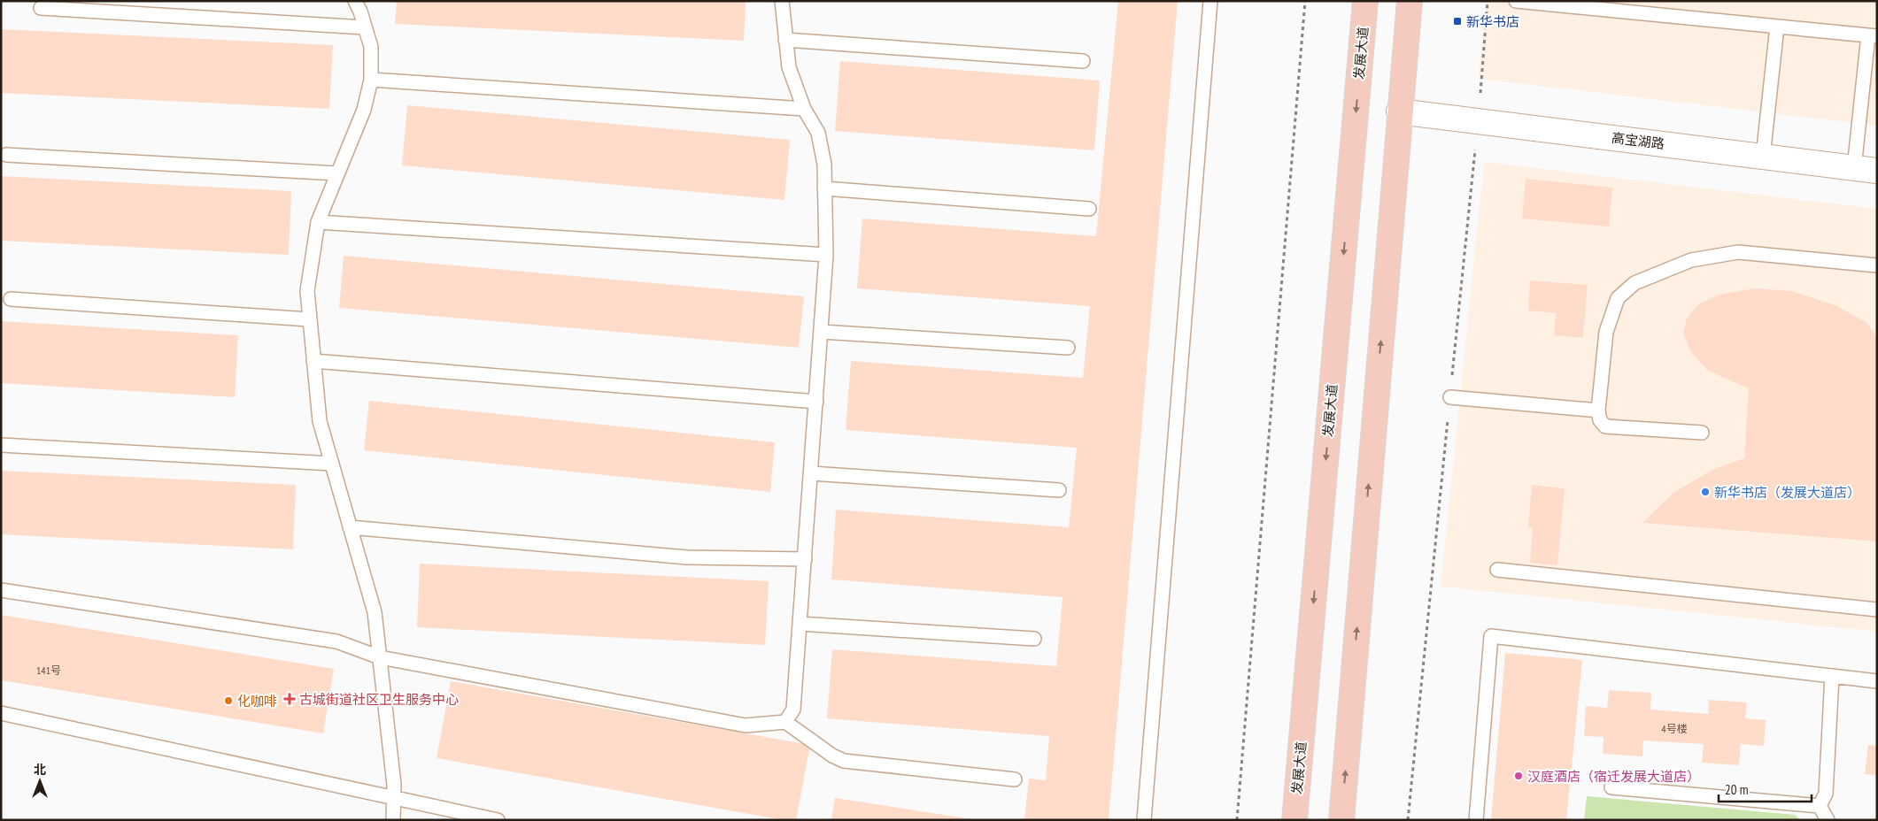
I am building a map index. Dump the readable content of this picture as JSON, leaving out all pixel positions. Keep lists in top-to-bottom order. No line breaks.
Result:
{"streets":{"main road":["发展大道"],"street":["高宝湖路"]},"places":{"transit":["新华书店"],"other":["新华书店（发展大道店）","化咖啡","汉庭酒店（宿迁发展大道店）"],"health":["古城街道社区卫生服务中心"]},"house_numbers":["141号","4号楼"],"scale_bar":"20 m","north":"top"}
